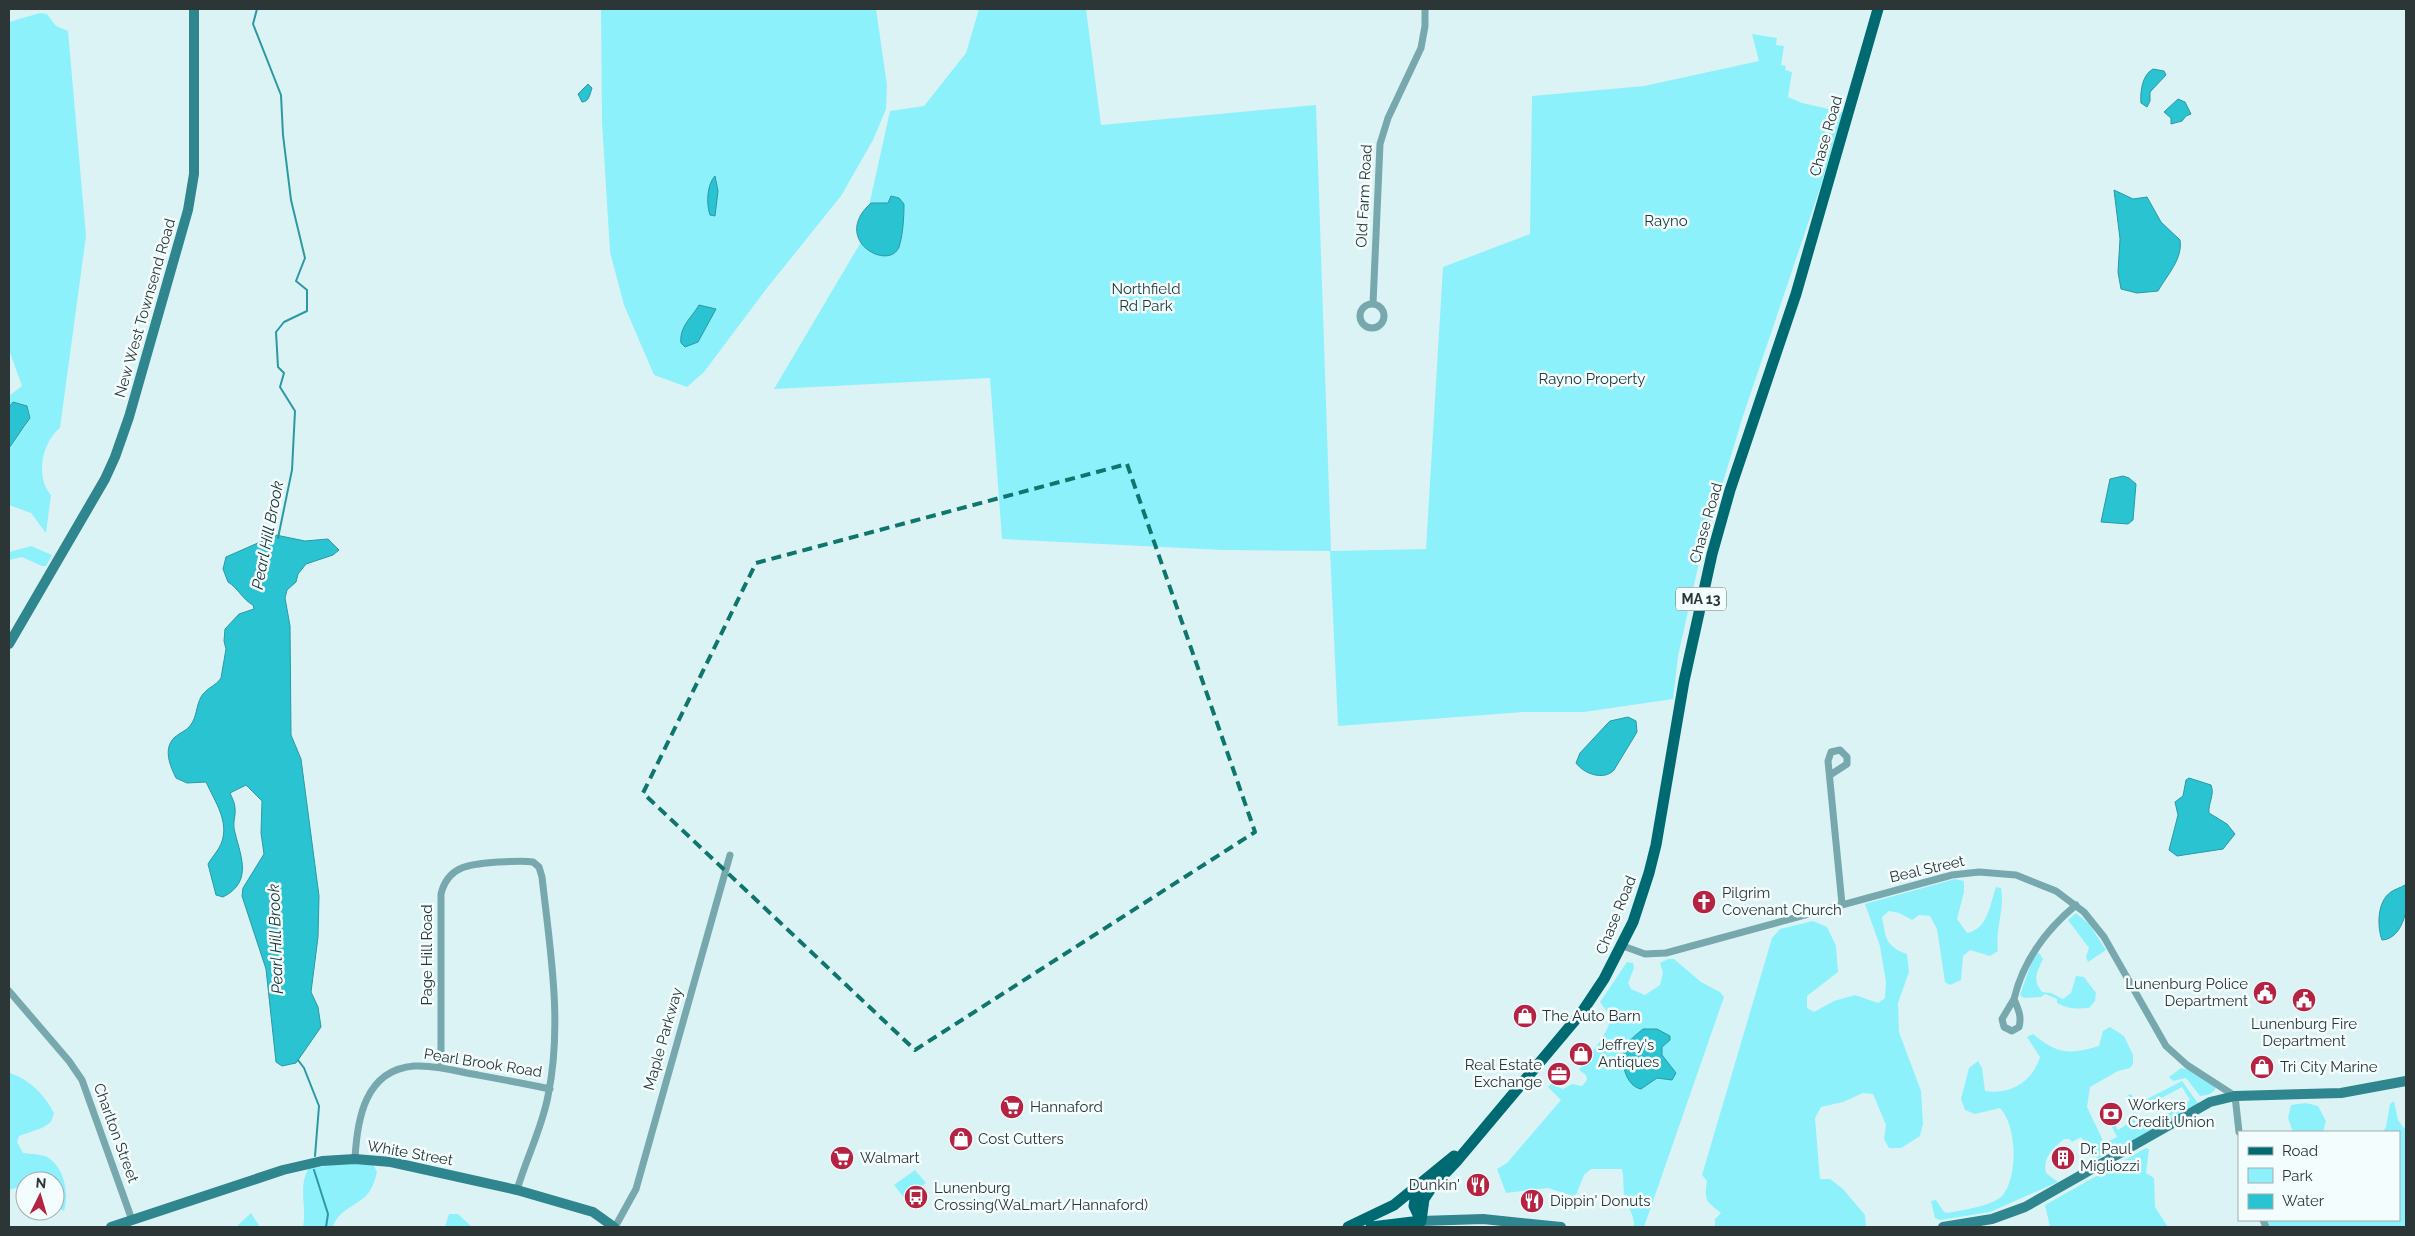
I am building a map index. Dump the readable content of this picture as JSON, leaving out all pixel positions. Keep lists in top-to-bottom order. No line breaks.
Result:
{"streets":{"main road":["Chase Road","MA 13"],"street":["Old Farm Road","New West Townsend Road","Beal Street","Page Hill Road","Maple Parkway","Pearl Brook Road","Charlton Street","White Street"]},"crossings":[["Chase Road","Beal Street"],["Page Hill Road","Pearl Brook Road"],["Maple Parkway","White Street"],["Pearl Brook Road","White Street"],["Charlton Street","White Street"]],"water":["Pearl Hill Brook"],"parks":["Rayno","Northfield Rd Park","Rayno Property"],"places":{"church":["Pilgrim Covenant Church"],"public building":["Lunenburg Police Department","Lunenburg Fire Department"],"shop":["The Auto Barn","Jeffrey's Antiques","Tri City Marine","Cost Cutters"],"office":["Real Estate Exchange"],"supermarket":["Hannaford","Walmart"],"bank":["Workers Credit Union"],"building":["Dr. Paul Migliozzi"],"restaurant":["Dunkin'","Dippin' Donuts"],"bus stop":["Lunenburg Crossing(WaLmart/Hannaford)"]},"legend":["Road","Park","Water"],"north":"top"}
